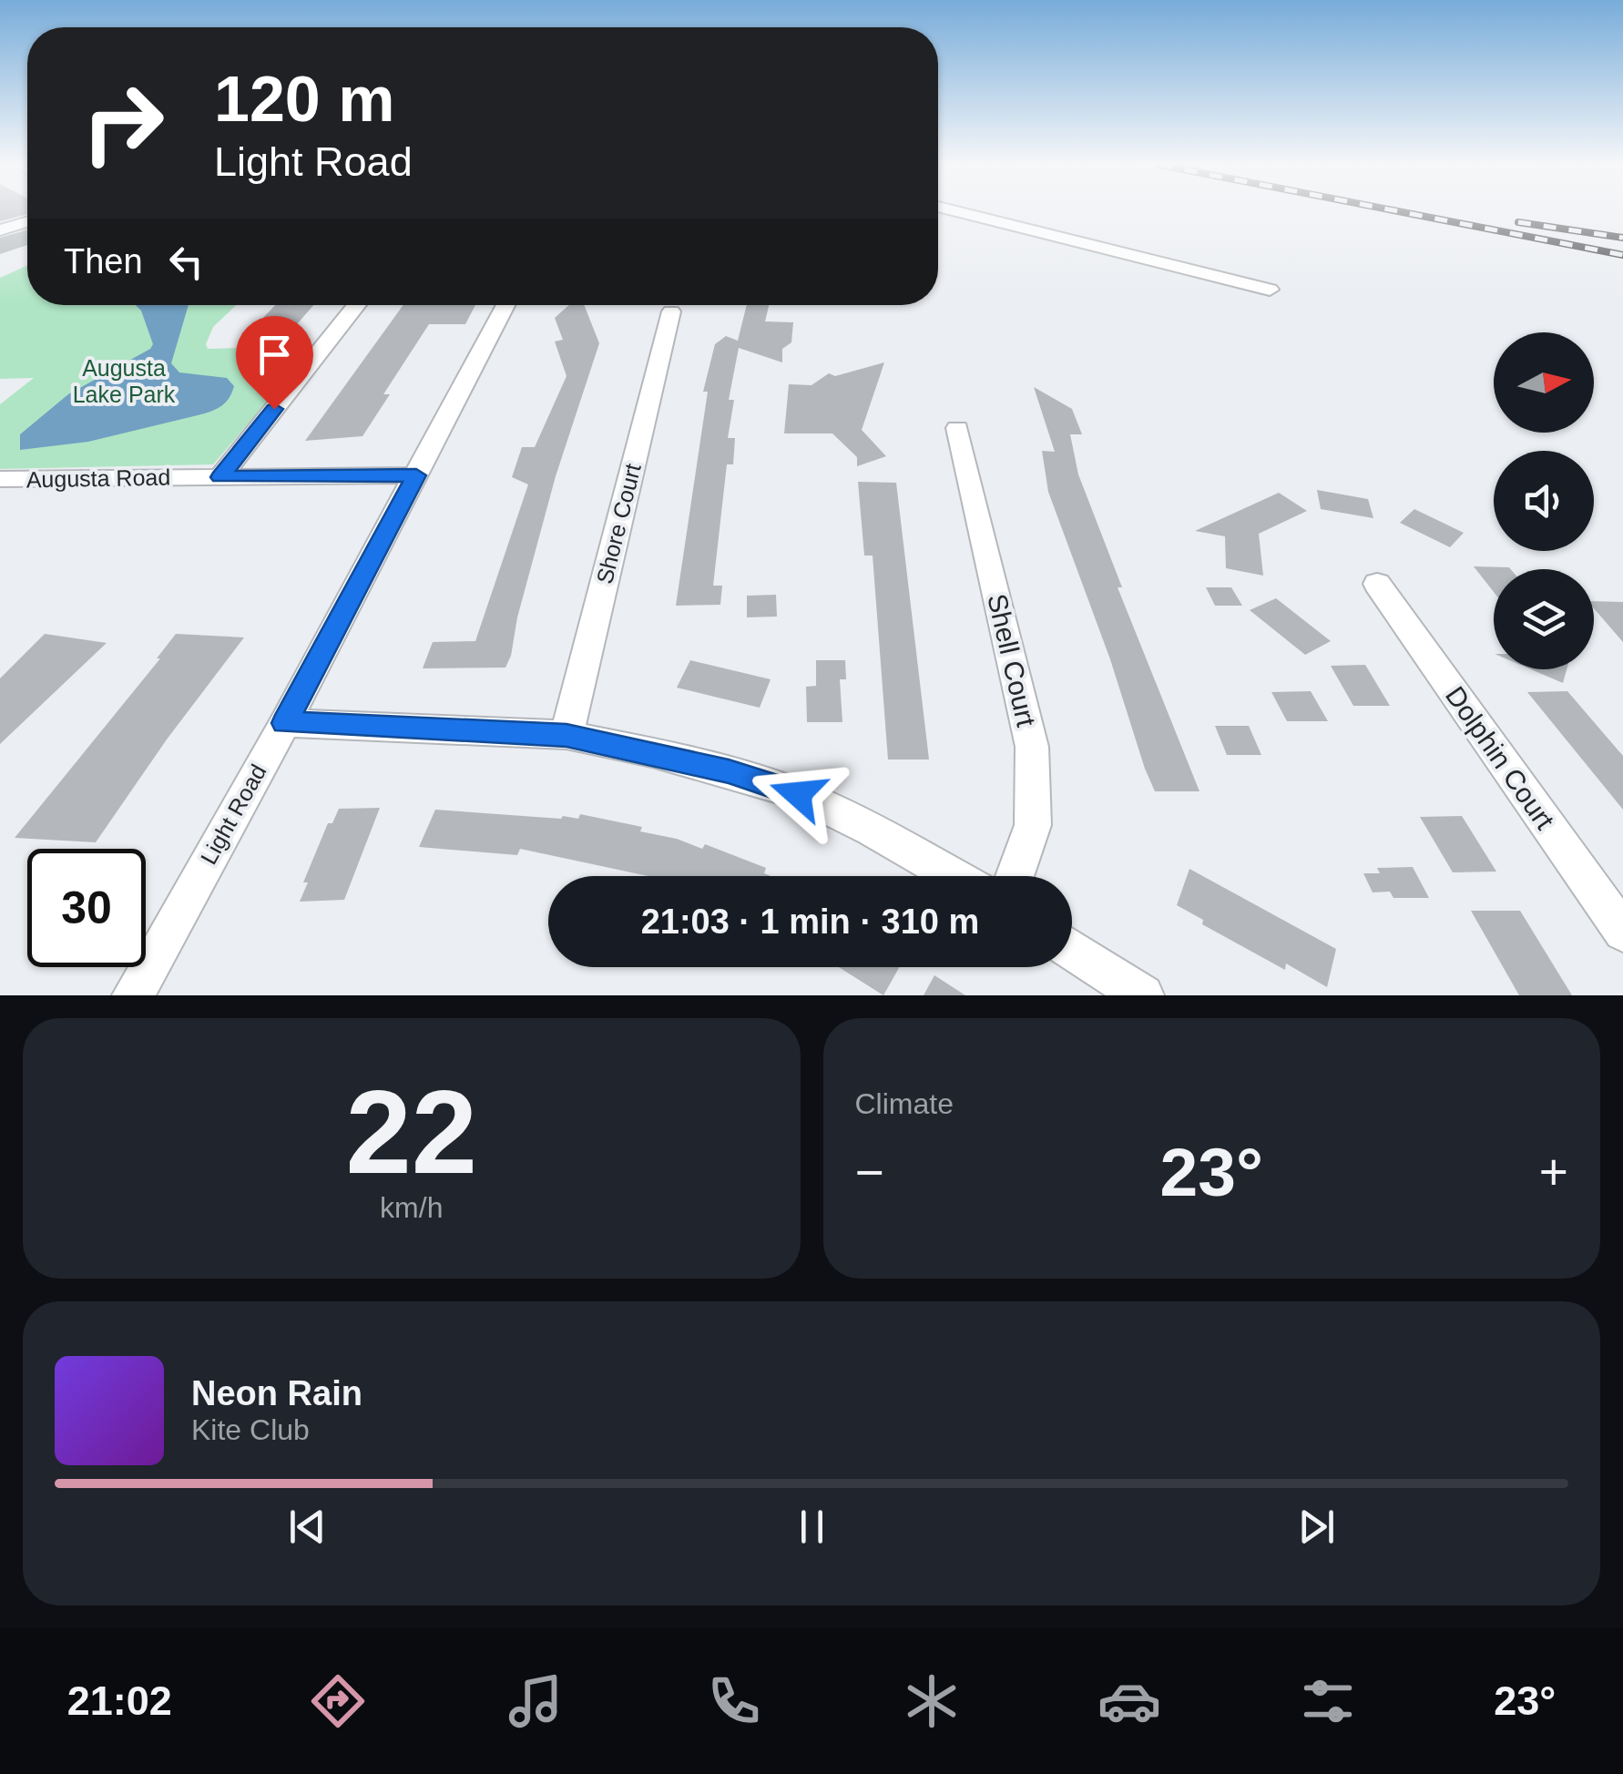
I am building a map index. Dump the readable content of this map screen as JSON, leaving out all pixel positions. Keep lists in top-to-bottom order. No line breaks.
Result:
{"streets":{"street":["Augusta Road","Shore Court","Shell Court","Dolphin Court","Light Road"]},"crossings":[["Augusta Road","Light Road"]],"parks":["Augusta Lake Park"],"north":"right","page":{"turn":["120 m","Light Road"],"then":"Then","limit":"30","trip":"21:03 · 1 min · 310 m","tile":[["22","km/h"],"Climate"],"heat":["−","23°","+"],"song":["Neon Rain","Kite Club"],"tabs":["21:02","23°"]}}
